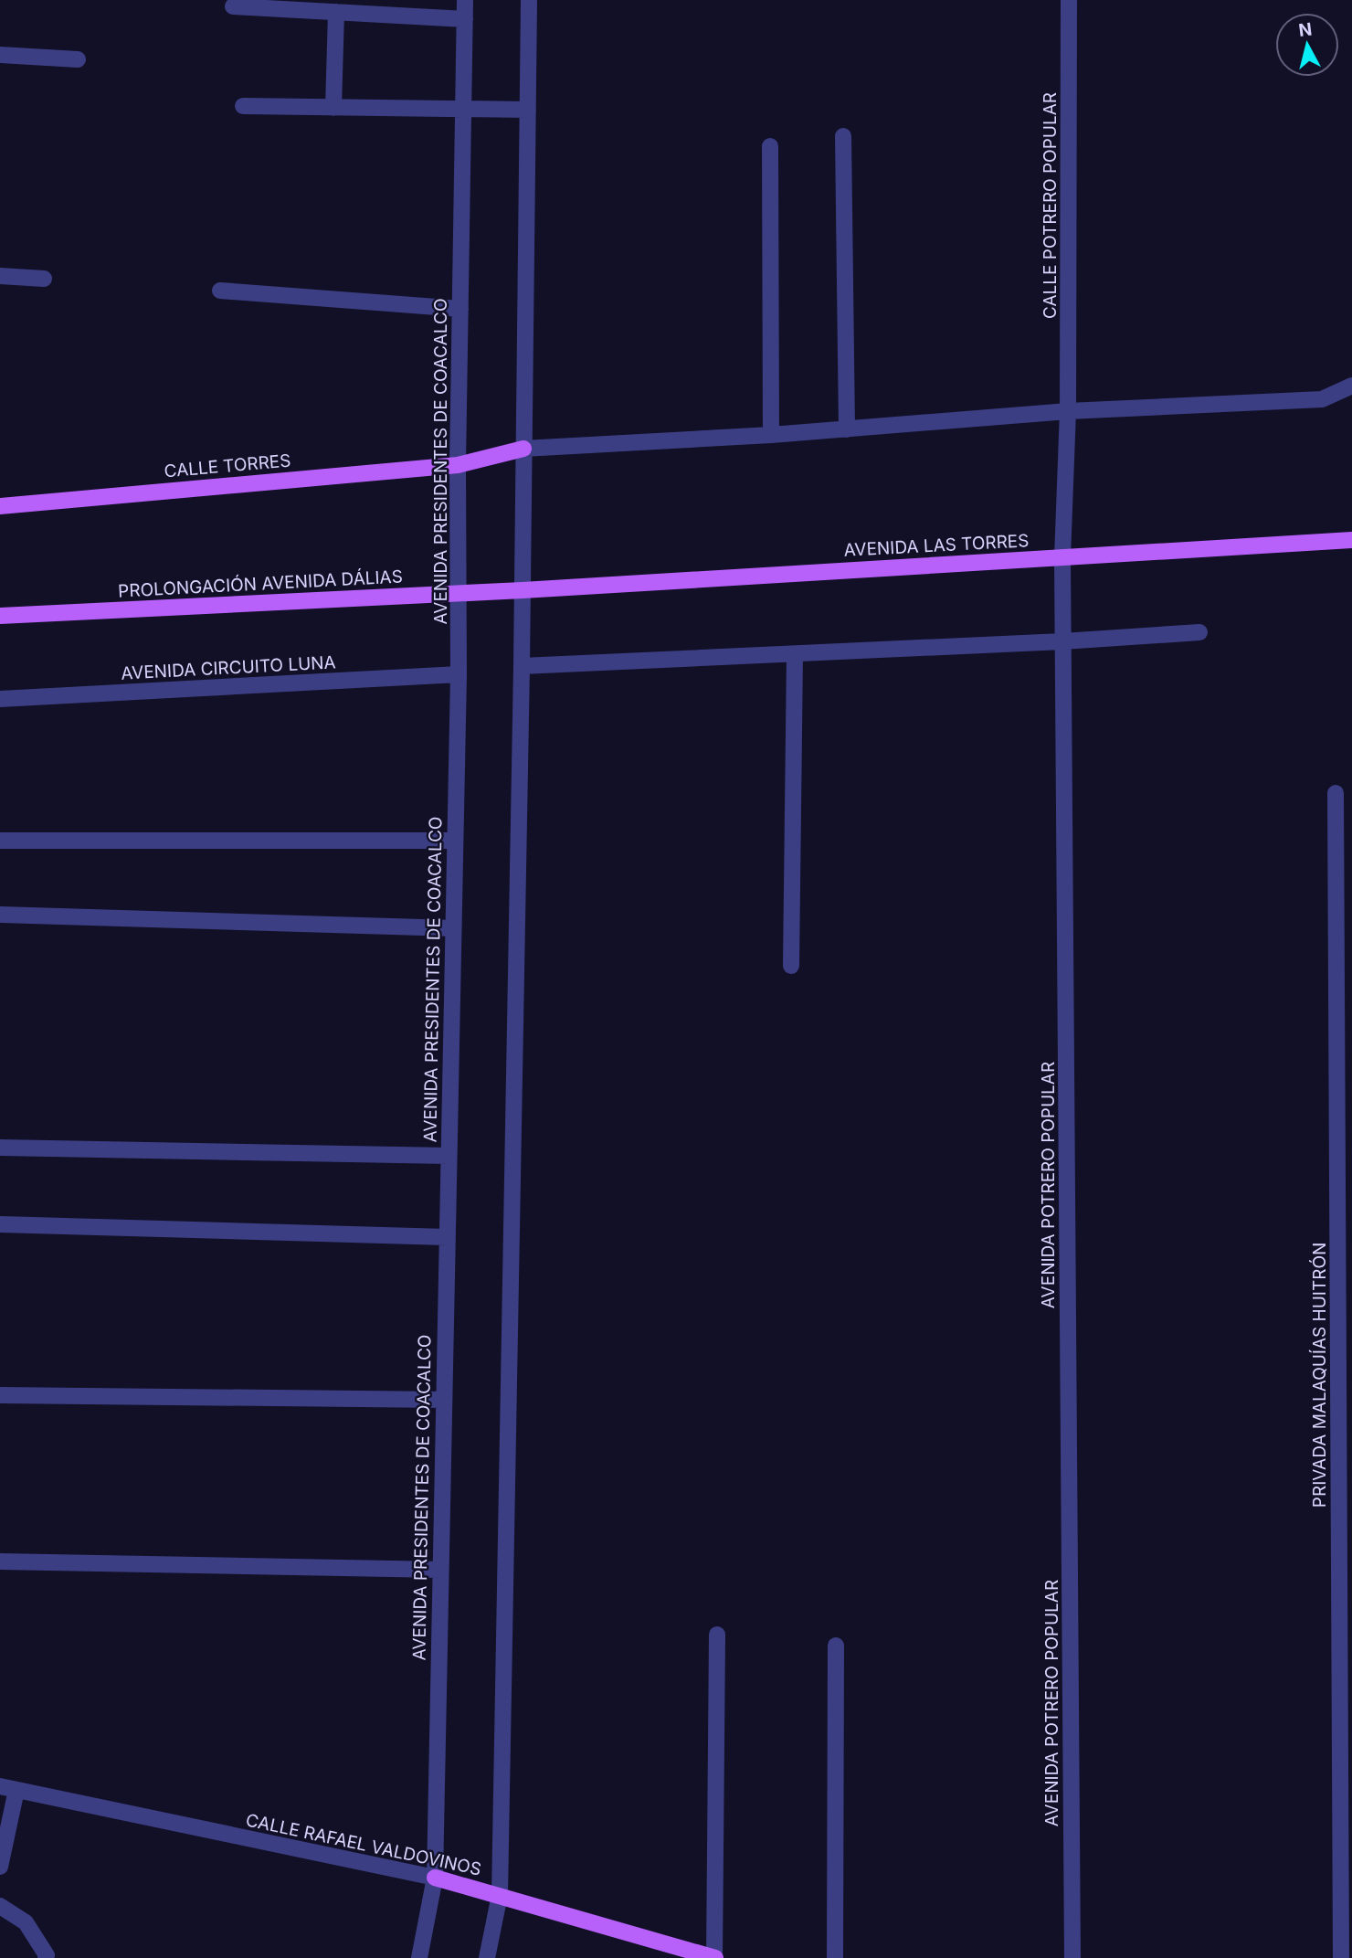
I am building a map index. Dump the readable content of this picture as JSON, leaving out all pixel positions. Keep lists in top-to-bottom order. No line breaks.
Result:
{"streets":{"main road":["CALLE TORRES","AVENIDA LAS TORRES","PROLONGACIÓN AVENIDA DÁLIAS","CALLE RAFAEL VALDOVINOS"],"street":["CALLE POTRERO POPULAR","AVENIDA PRESIDENTES DE COACALCO","AVENIDA CIRCUITO LUNA","AVENIDA POTRERO POPULAR","PRIVADA MALAQUÍAS HUITRÓN"]},"crossings":[["CALLE POTRERO POPULAR","AVENIDA POTRERO POPULAR"],["AVENIDA PRESIDENTES DE COACALCO","CALLE TORRES"],["AVENIDA PRESIDENTES DE COACALCO","PROLONGACIÓN AVENIDA DÁLIAS"],["AVENIDA PRESIDENTES DE COACALCO","AVENIDA CIRCUITO LUNA"],["AVENIDA PRESIDENTES DE COACALCO","CALLE RAFAEL VALDOVINOS"],["AVENIDA LAS TORRES","PROLONGACIÓN AVENIDA DÁLIAS"],["AVENIDA LAS TORRES","AVENIDA POTRERO POPULAR"]],"north":"top"}
